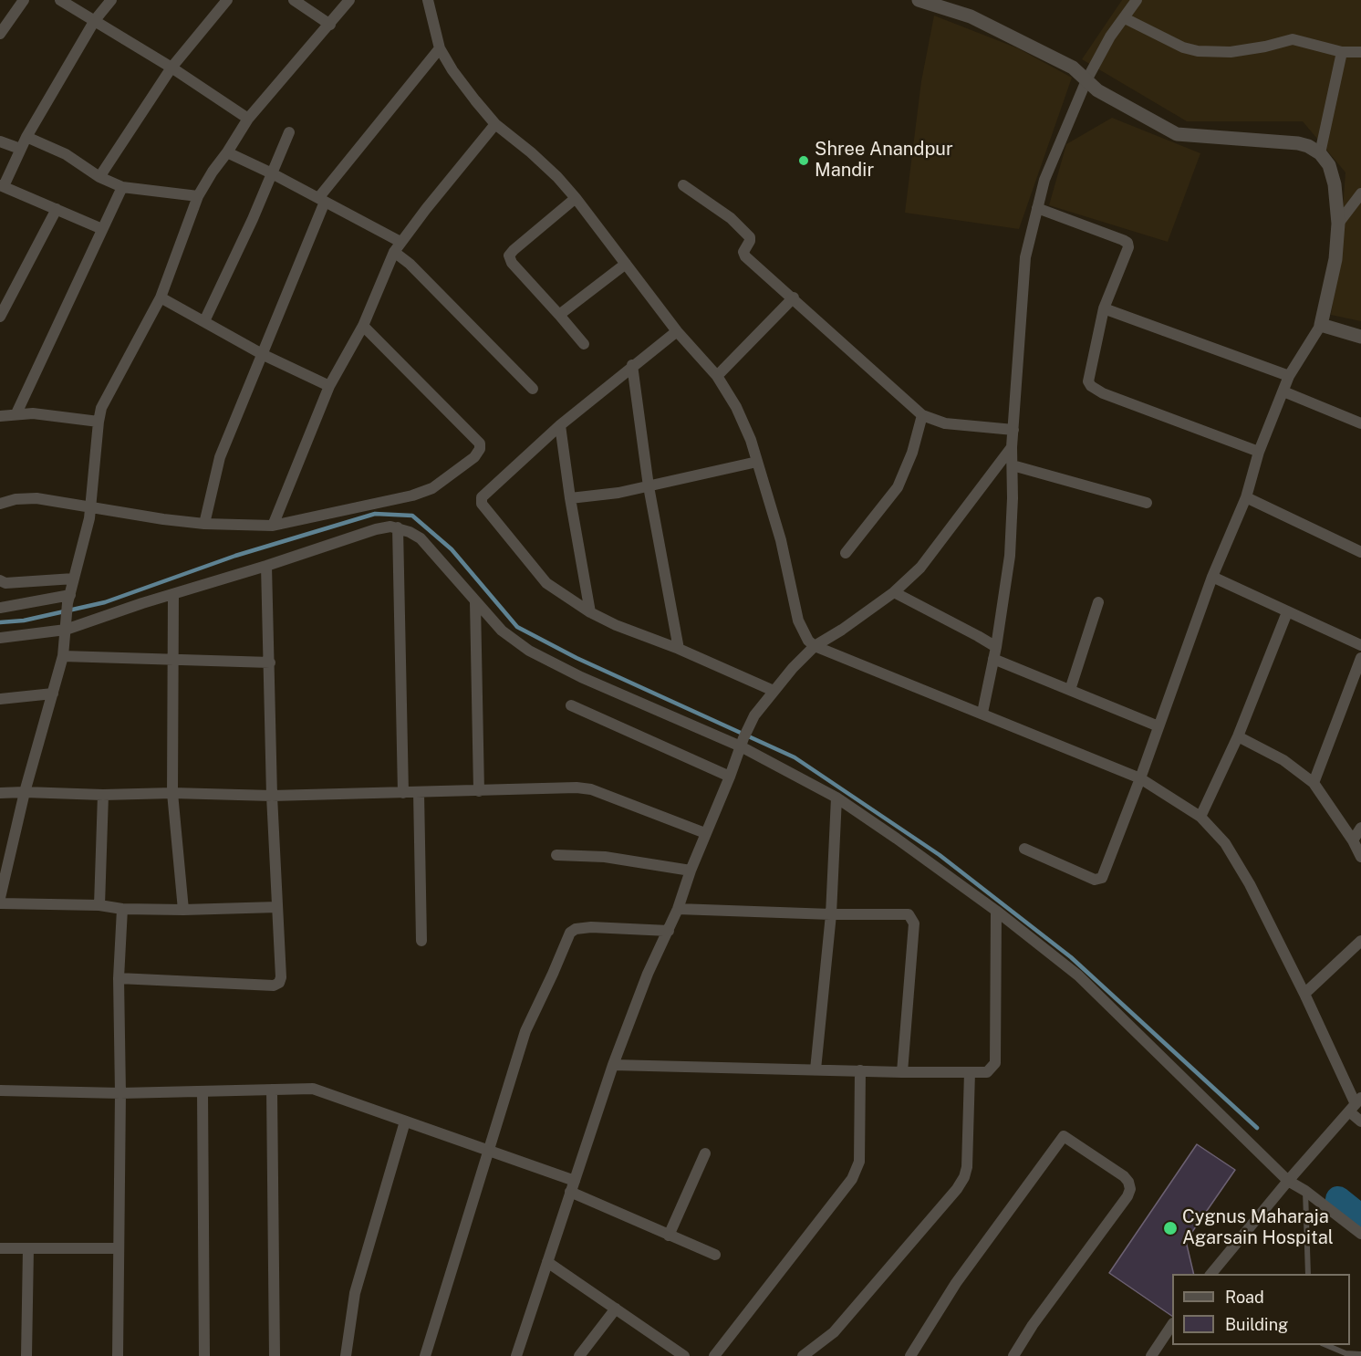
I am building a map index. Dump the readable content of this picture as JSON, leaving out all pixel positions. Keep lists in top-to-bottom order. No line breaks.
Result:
{"places":["Shree Anandpur Mandir","Cygnus Maharaja Agarsain Hospital"],"legend":["Road","Building"]}
